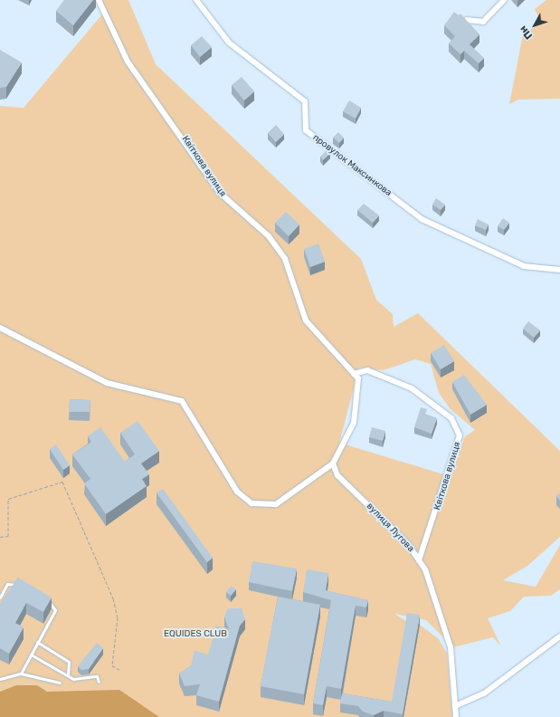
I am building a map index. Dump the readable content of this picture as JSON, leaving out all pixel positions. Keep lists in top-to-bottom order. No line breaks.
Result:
{"streets":{"street":["провулок Максинкова","Квіткова вулиця","вулиця Лугова"]},"crossings":[["Квіткова вулиця","вулиця Лугова"]],"parks":["EQUIDES CLUB"],"north":"bottom left"}
